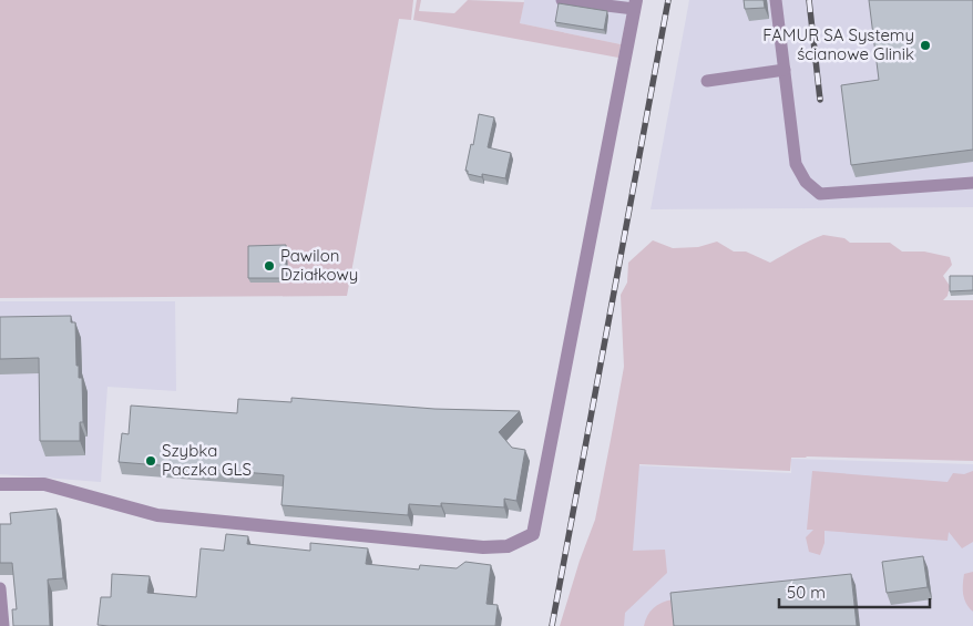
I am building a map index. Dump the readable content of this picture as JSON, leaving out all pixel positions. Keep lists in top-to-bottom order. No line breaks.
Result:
{"places":["FAMUR SA Systemy ścianowe Glinik","Pawilon Działkowy","Szybka Paczka GLS"],"scale_bar":"50 m"}
